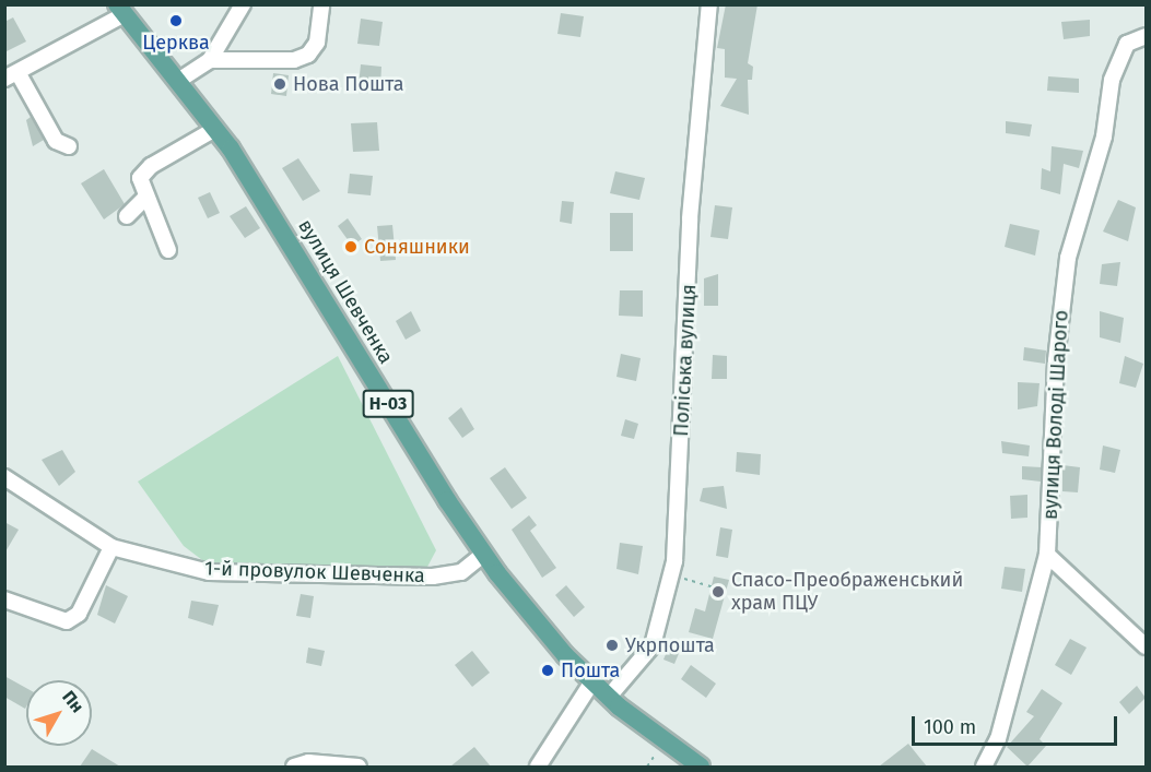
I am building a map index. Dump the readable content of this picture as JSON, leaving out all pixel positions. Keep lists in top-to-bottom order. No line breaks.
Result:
{"streets":{"main road":["вулиця Шевченка","Н-03"],"street":["Поліська вулиця","вулиця Володі Шарого","1-й провулок Шевченка"]},"crossings":[["вулиця Шевченка","Поліська вулиця"],["вулиця Шевченка","1-й провулок Шевченка"]],"places":["Церква","Нова Пошта","Соняшники","Спасо-Преображенський храм ПЦУ","Укрпошта","Пошта"],"scale_bar":"100 m","north":"top right"}
